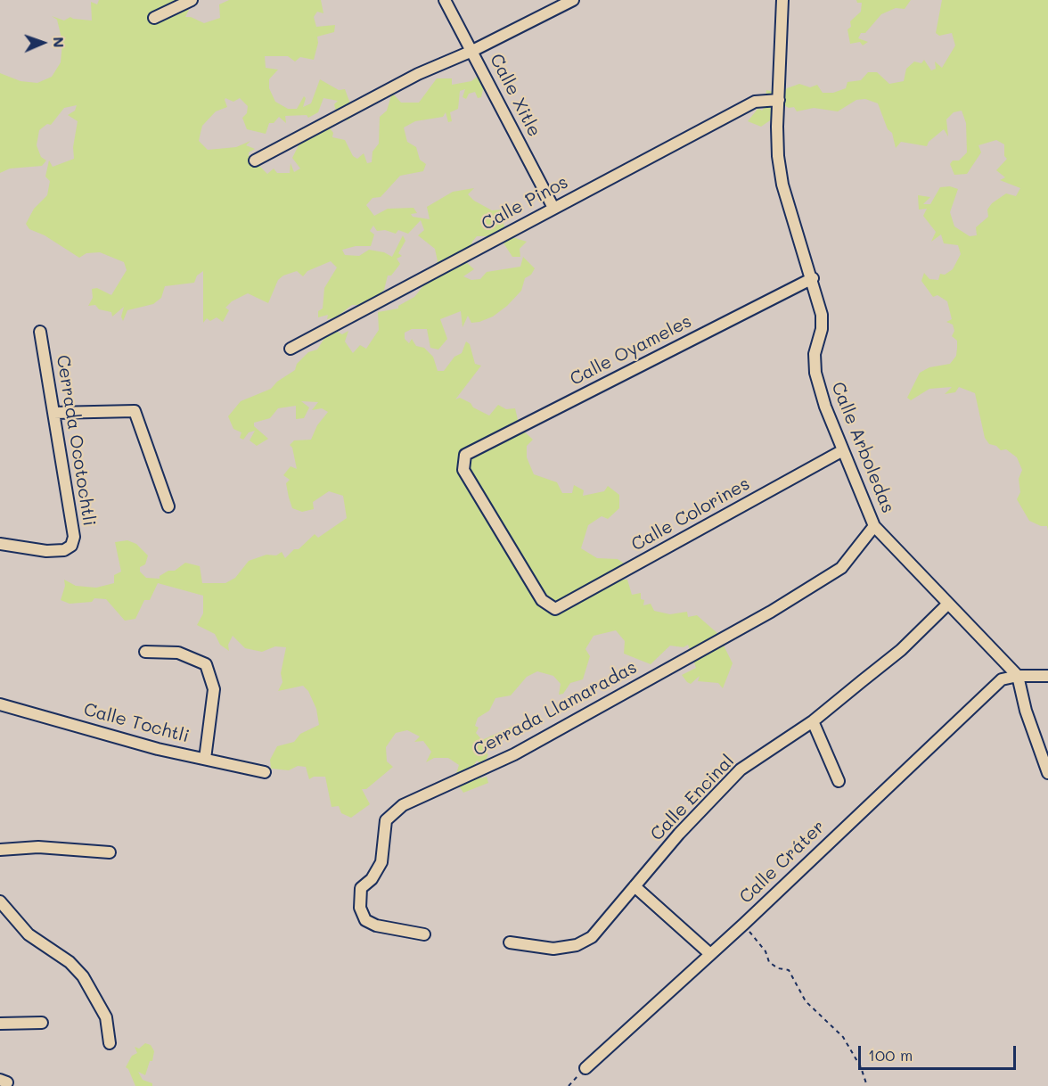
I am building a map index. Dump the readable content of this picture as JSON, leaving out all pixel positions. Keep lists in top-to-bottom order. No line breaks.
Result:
{"streets":{"street":["Calle Xitle","Calle Pinos","Calle Oyameles","Cerrada Ocotochtli","Calle Arboledas","Calle Colorines","Cerrada Llamaradas","Calle Tochtli","Calle Encinal","Calle Cráter"]},"crossings":[["Calle Xitle","Calle Pinos"],["Calle Pinos","Calle Arboledas"],["Calle Oyameles","Calle Arboledas"],["Calle Oyameles","Calle Colorines"],["Calle Arboledas","Calle Colorines"],["Calle Arboledas","Cerrada Llamaradas"],["Calle Arboledas","Calle Encinal"],["Calle Arboledas","Calle Cráter"]],"scale_bar":"100 m","north":"right"}
